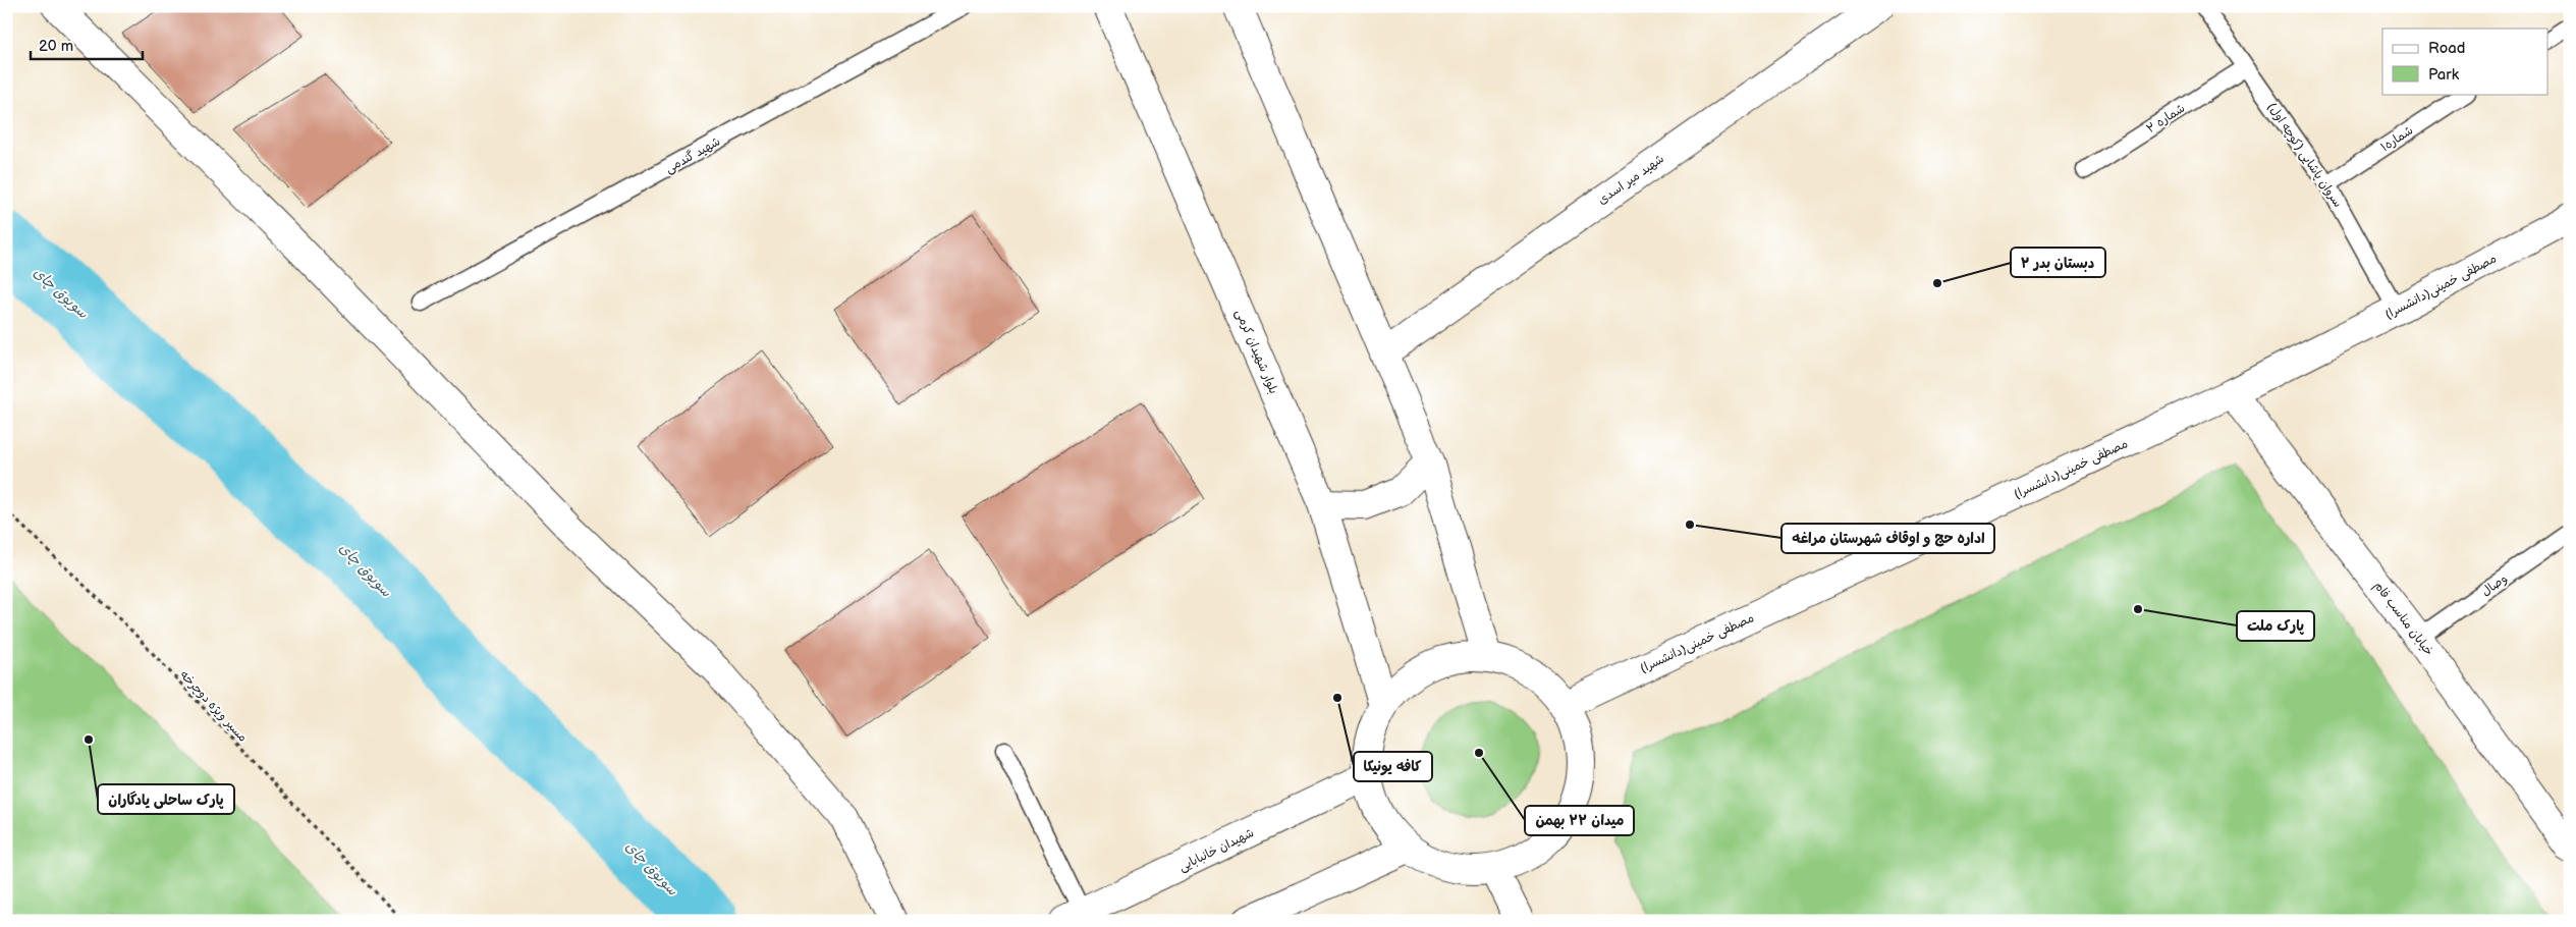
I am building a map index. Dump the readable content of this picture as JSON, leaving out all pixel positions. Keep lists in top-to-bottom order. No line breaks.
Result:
{"streets":{"street":["شهید میر اسدی","(دانشسرا)مصطفی خمینی","بلوار شهیدان کرمی","خیابان مناسب فام","شهیدان خانبابایی"],"lane":["شماره ۲","شماره۱","شهید گندمی","سروان پاشایی (کوچه اول)","وصال"],"path":["مسیر ویژه دوچرخه"]},"crossings":[["شماره ۲","سروان پاشایی (کوچه اول)"],["شماره۱","سروان پاشایی (کوچه اول)"],["سروان پاشایی (کوچه اول)","(دانشسرا)مصطفی خمینی"],["(دانشسرا)مصطفی خمینی","خیابان مناسب فام"],["وصال","خیابان مناسب فام"]],"water":["سویوق چای"],"places":["دبستان بدر ۲","اداره حج و اوقاف شهرستان مراغه","پارک ملت","کافه یونیکا","پارک ساحلی یادگاران","میدان ۲۲ بهمن"],"legend":["Road","Park"],"scale_bar":"20 m"}
